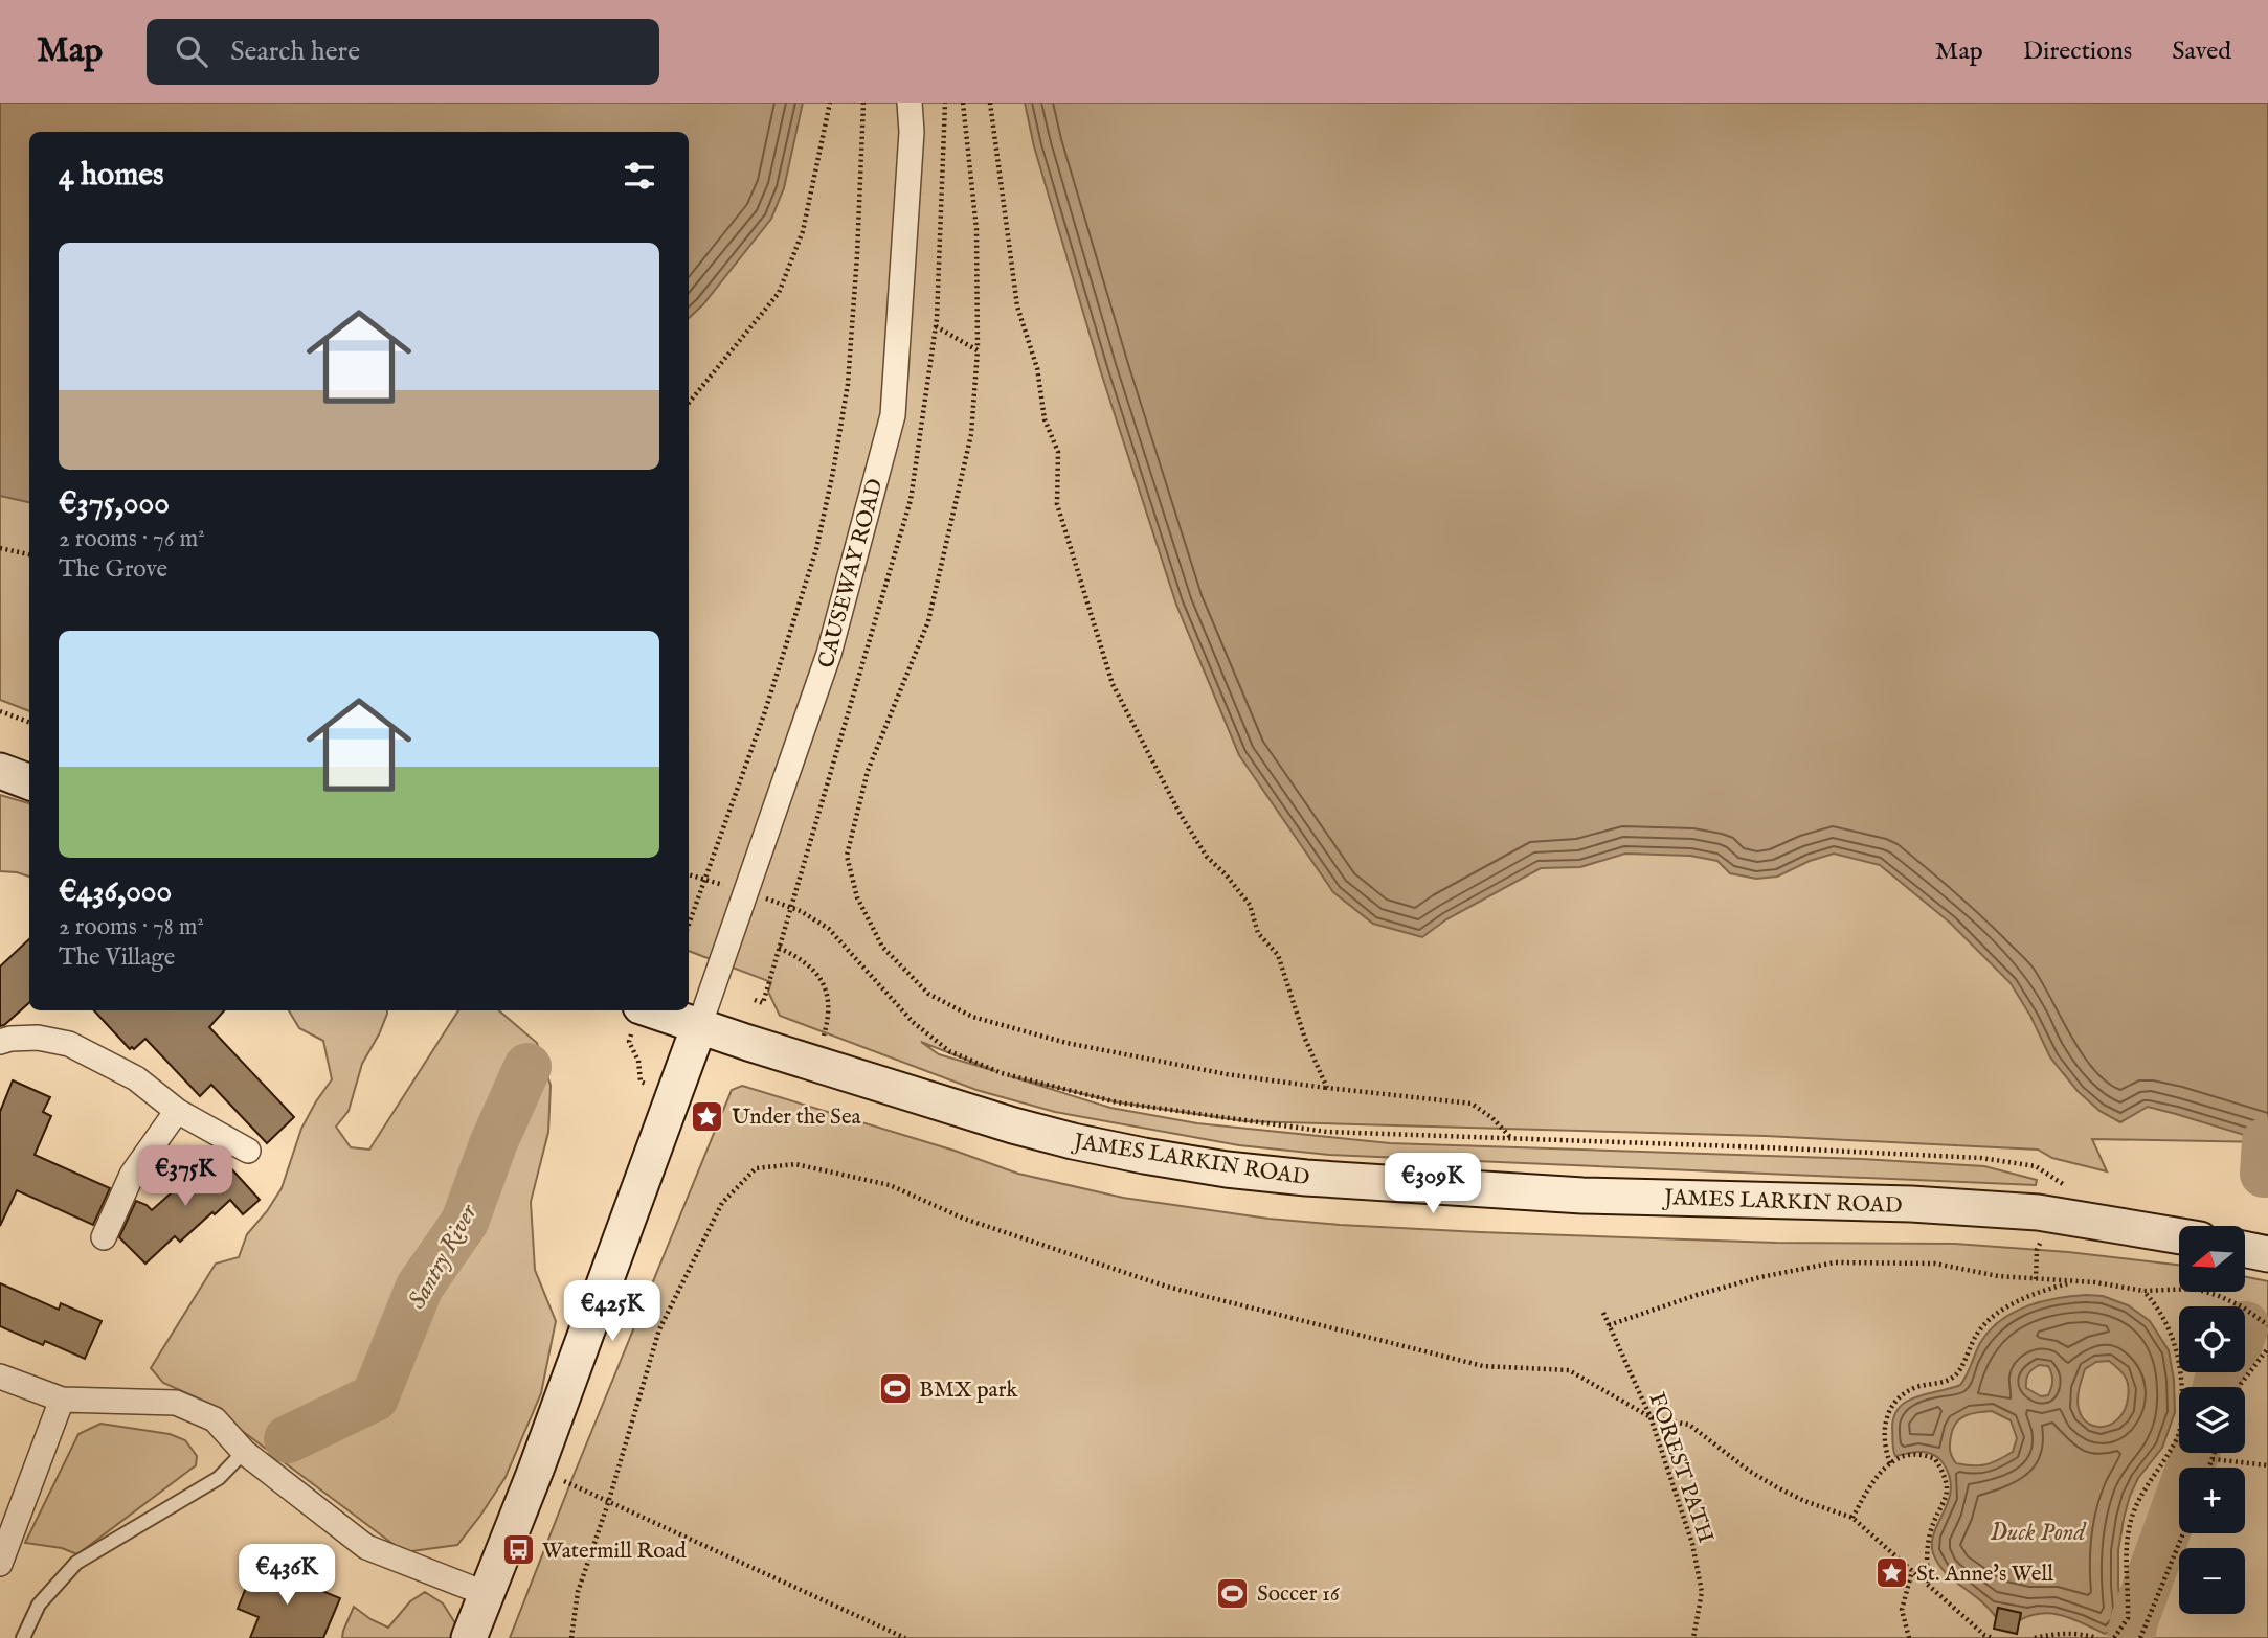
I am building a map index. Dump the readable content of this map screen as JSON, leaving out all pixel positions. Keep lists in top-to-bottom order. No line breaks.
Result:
{"streets":{"main road":["JAMES LARKIN ROAD"],"street":["CAUSEWAY ROAD"],"path":["FOREST PATH"]},"crossings":[["CAUSEWAY ROAD","JAMES LARKIN ROAD"]],"water":["Santry River","Duck Pond"],"places":{"place":["Under the Sea","St. Anne's Well"],"sports":["BMX park","Soccer 16"],"bus stop":["Watermill Road"]},"north":"left","page":{"header":"Map","search":"Search here","nav":["Map","Directions","Saved"],"heading":"4 homes","list":[{"name":"€375,000","note":"2 rooms · 76 m² · The Grove"},{"name":"€436,000","note":"2 rooms · 78 m² · The Village"}],"price":["€375K","€309K","€425K","€436K"],"map_buttons":["+","−"]}}
